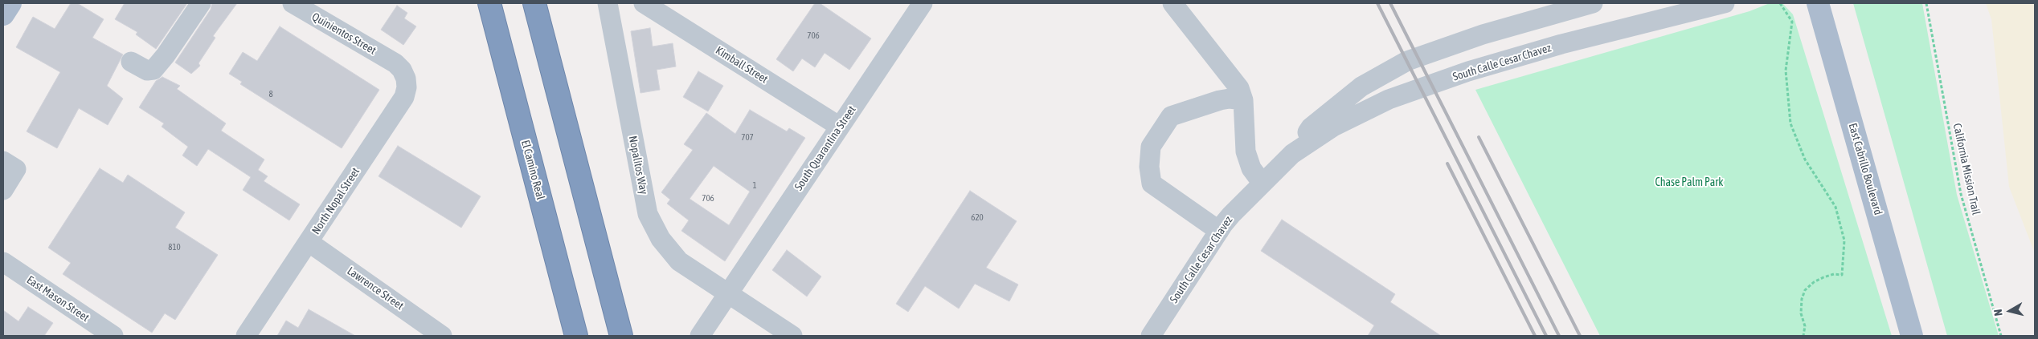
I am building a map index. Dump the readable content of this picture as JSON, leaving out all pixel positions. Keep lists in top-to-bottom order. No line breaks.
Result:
{"streets":{"highway":["El Camino Real"],"main road":["East Cabrillo Boulevard"],"street":["Quinientos Street","South Calle Cesar Chavez","Kimball Street","South Quarantina Street","Nopalitos Way","North Nopal Street","Lawrence Street","East Mason Street"],"path":["California Mission Trail"]},"crossings":[["Quinientos Street","North Nopal Street"],["Kimball Street","South Quarantina Street"],["South Quarantina Street","Nopalitos Way"],["North Nopal Street","Lawrence Street"]],"parks":["Chase Palm Park"],"house_numbers":["706","8","707","1","706","620","810"],"north":"left"}
